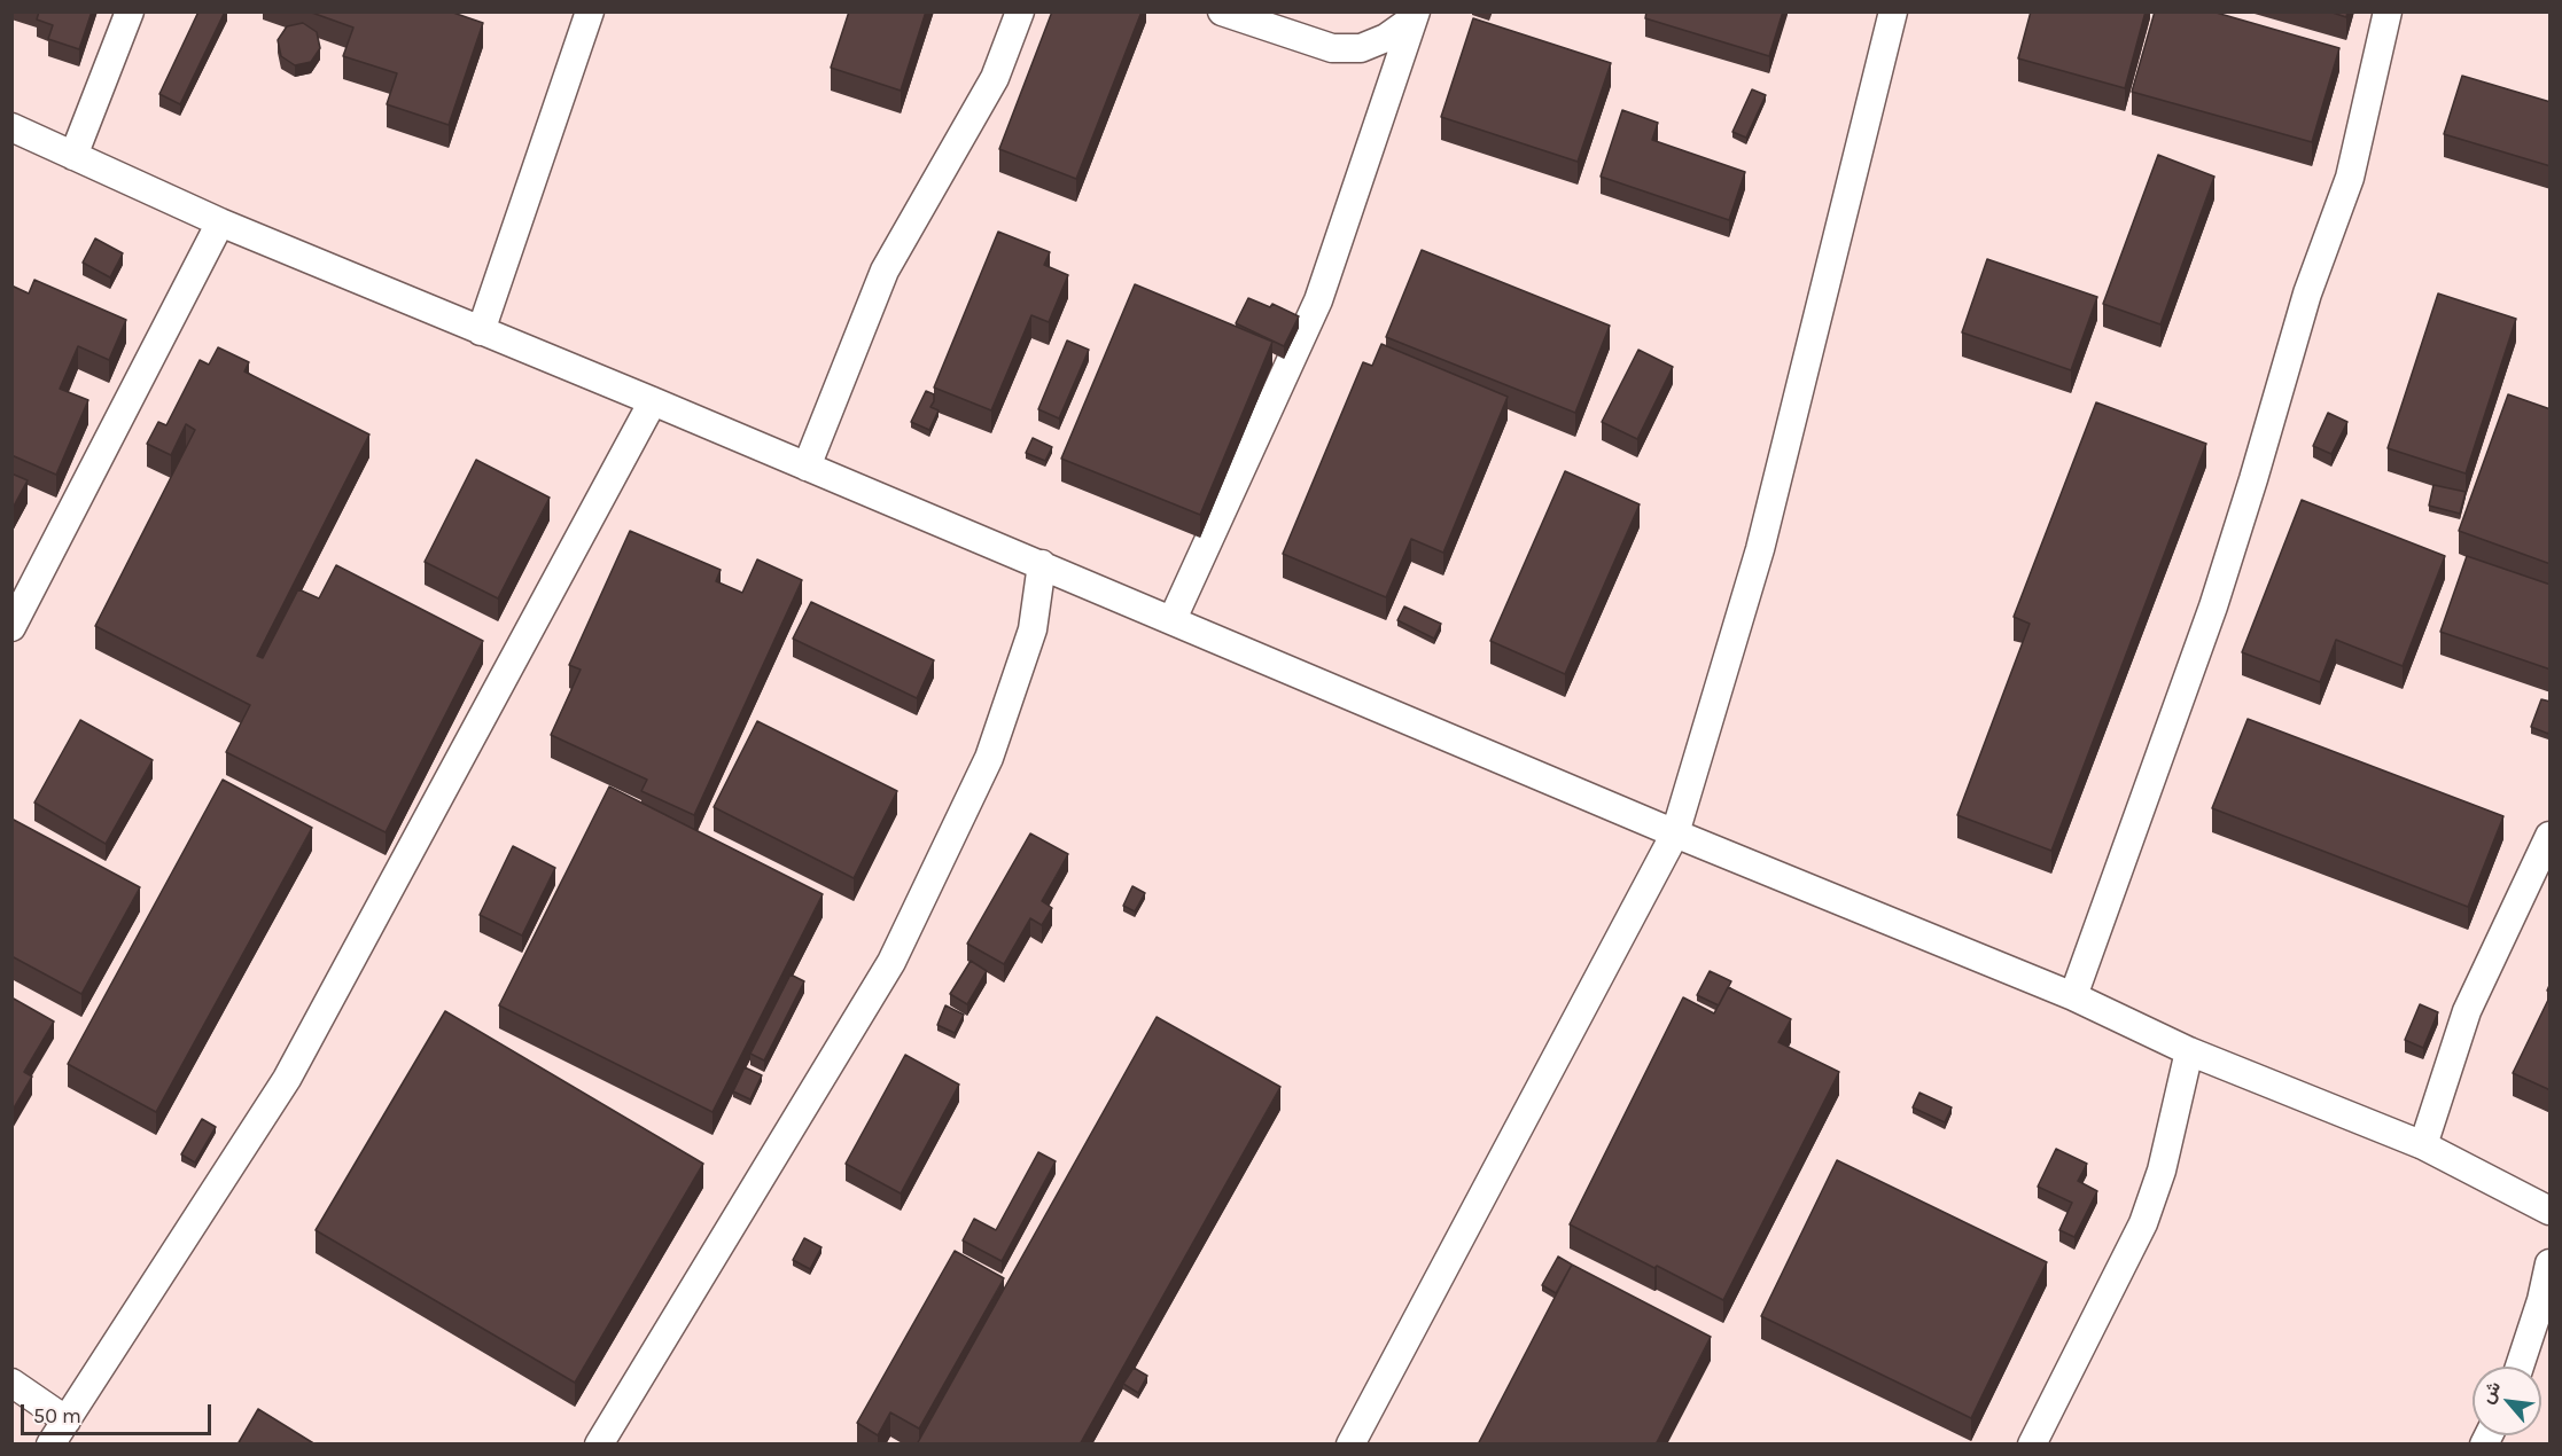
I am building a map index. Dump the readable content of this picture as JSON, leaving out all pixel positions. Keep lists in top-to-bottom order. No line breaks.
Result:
{"scale_bar":"50 m","north":"top left"}
